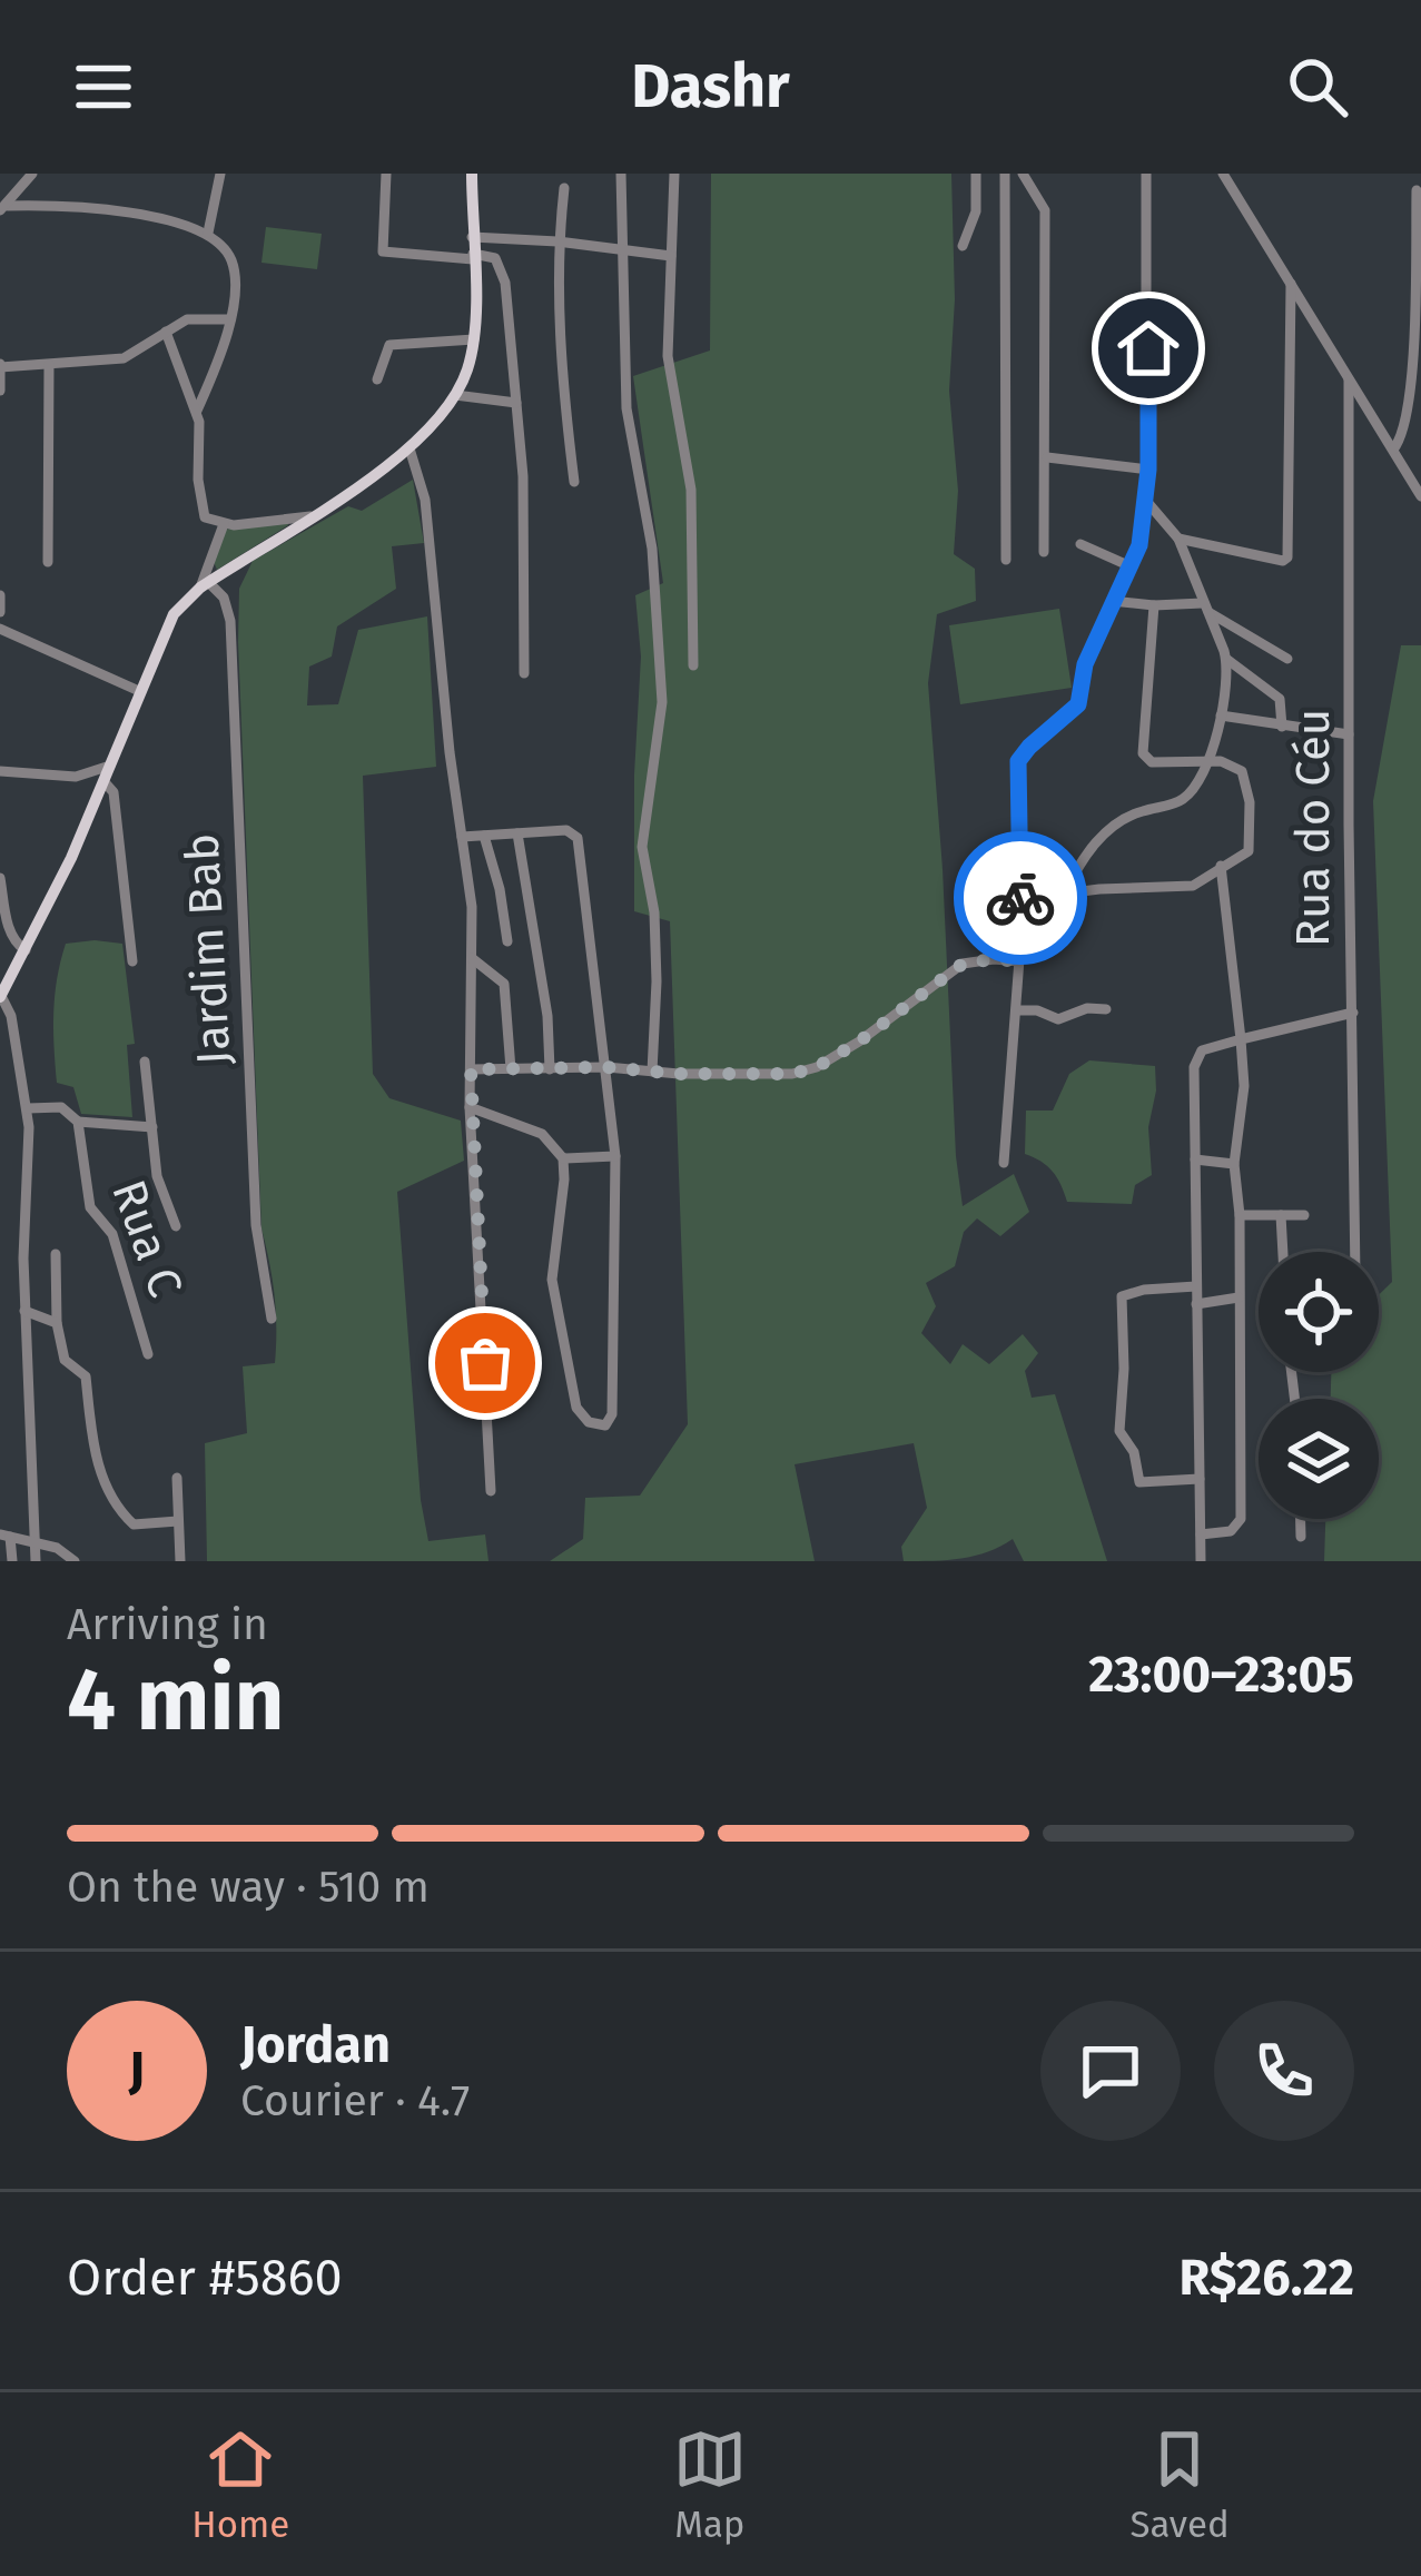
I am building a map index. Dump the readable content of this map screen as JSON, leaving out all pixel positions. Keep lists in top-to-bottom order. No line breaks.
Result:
{"streets":{"street":["Rua do Céu","Jardim Bab","Rua C"]},"page":{"header":"Dashr","heading":["4 min","Arriving in","23:00–23:05"],"panel":["Jordan","Courier · 4.7","Order #5860","R$26.22"],"bar":"On the way · 510 m","round":"J","tabs":["Home","Map","Saved"]}}
